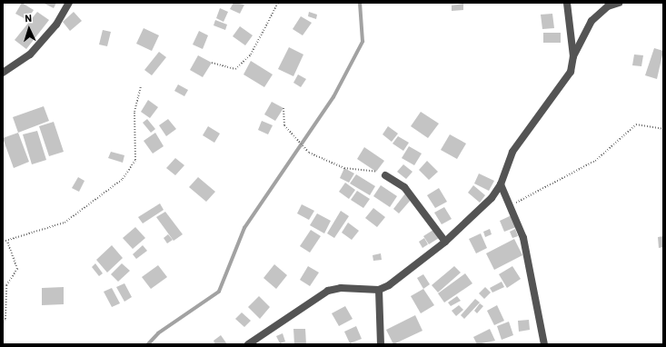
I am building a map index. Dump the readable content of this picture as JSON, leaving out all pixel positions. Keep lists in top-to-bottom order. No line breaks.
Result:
{"north":"top"}
